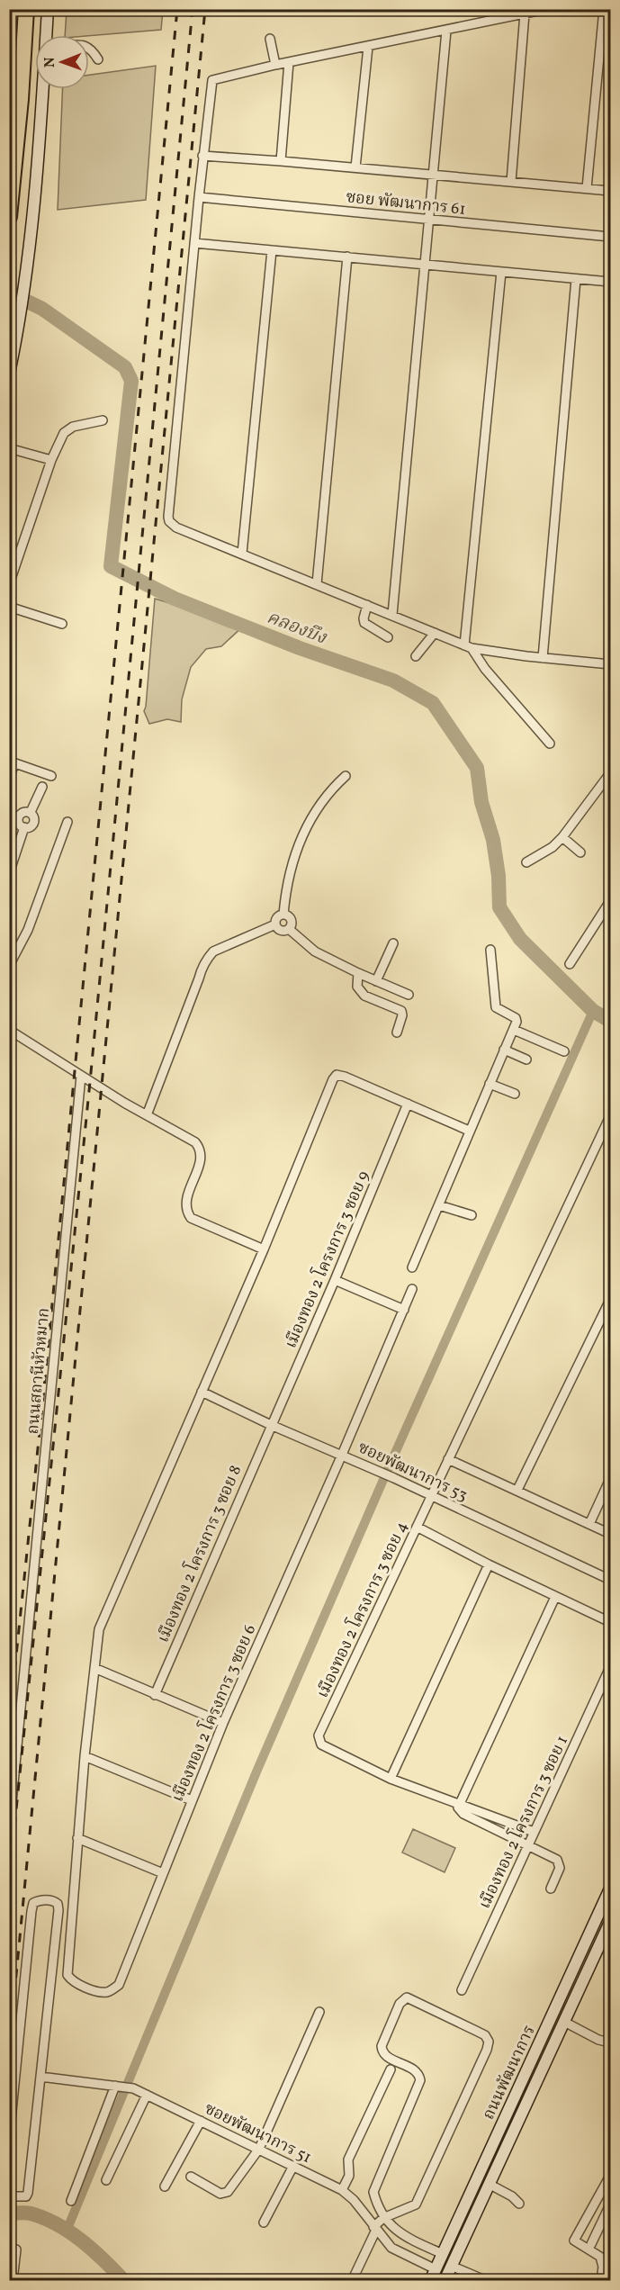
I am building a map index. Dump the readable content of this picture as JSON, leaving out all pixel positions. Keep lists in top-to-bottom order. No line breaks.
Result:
{"streets":{"main road":["ถนนพัฒนาการ"],"street":["ซอย พัฒนาการ 61","เมืองทอง 2 โครงการ 3 ซอย 9","ถนนสถานีหัวหมาก","ซอยพัฒนาการ 53","เมืองทอง 2 โครงการ 3 ซอย 8","เมืองทอง 2 โครงการ 3 ซอย 4","เมืองทอง 2 โครงการ 3 ซอย 6","เมืองทอง 2 โครงการ 3 ซอย 1","ซอยพัฒนาการ 51"]},"crossings":[["เมืองทอง 2 โครงการ 3 ซอย 9","ซอยพัฒนาการ 53"],["เมืองทอง 2 โครงการ 3 ซอย 9","เมืองทอง 2 โครงการ 3 ซอย 8"],["ซอยพัฒนาการ 53","เมืองทอง 2 โครงการ 3 ซอย 8"],["ซอยพัฒนาการ 53","เมืองทอง 2 โครงการ 3 ซอย 4"],["ซอยพัฒนาการ 53","เมืองทอง 2 โครงการ 3 ซอย 6"],["ถนนพัฒนาการ","ซอยพัฒนาการ 51"]],"water":["คลองบึง"],"north":"left"}
